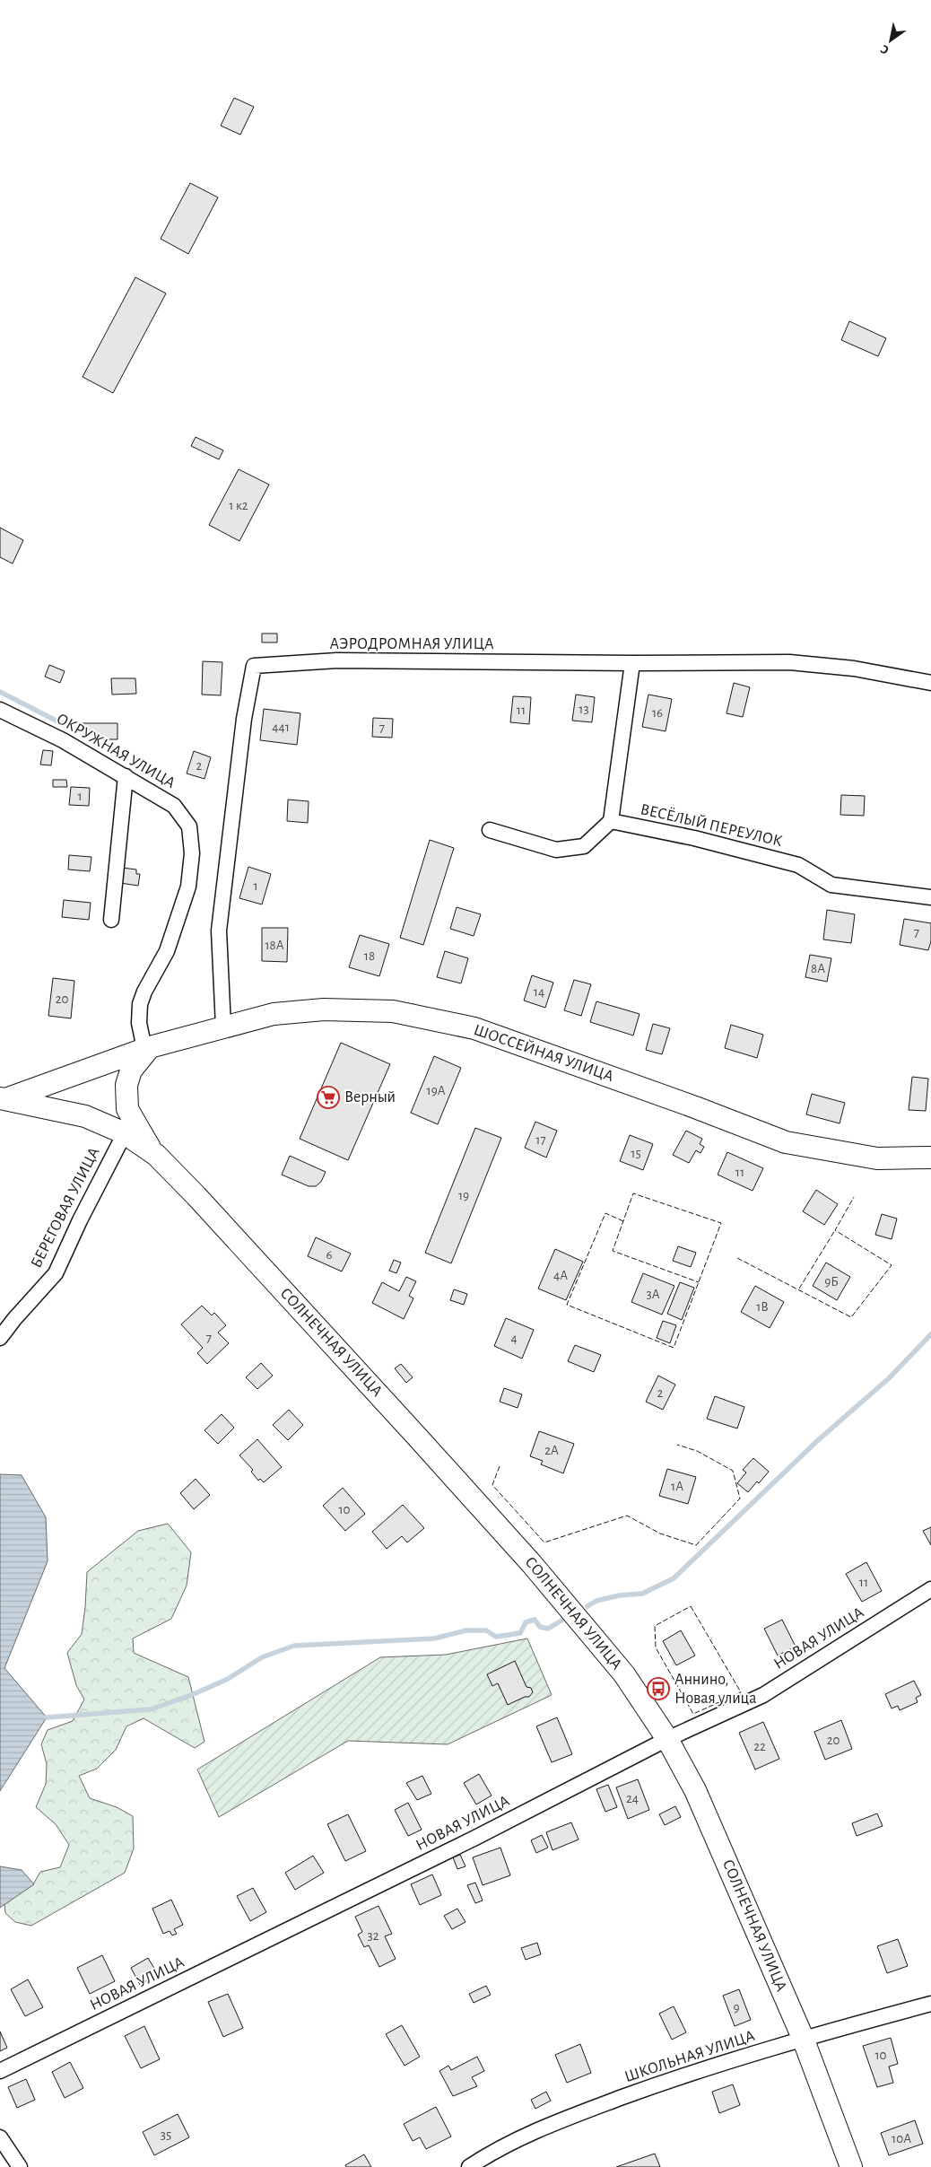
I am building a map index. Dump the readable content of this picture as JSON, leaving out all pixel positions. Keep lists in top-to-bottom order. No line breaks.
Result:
{"streets":{"main road":["ШОССЕЙНАЯ УЛИЦА","СОЛНЕЧНАЯ УЛИЦА"],"street":["АЭРОДРОМНАЯ УЛИЦА","ОКРУЖНАЯ УЛИЦА","ВЕСЁЛЫЙ ПЕРЕУЛОК","БЕРЕГОВАЯ УЛИЦА","НОВАЯ УЛИЦА","ШКОЛЬНАЯ УЛИЦА"]},"crossings":[["АЭРОДРОМНАЯ УЛИЦА","ШОССЕЙНАЯ УЛИЦА"],["ОКРУЖНАЯ УЛИЦА","ШОССЕЙНАЯ УЛИЦА"],["СОЛНЕЧНАЯ УЛИЦА","НОВАЯ УЛИЦА"],["СОЛНЕЧНАЯ УЛИЦА","ШКОЛЬНАЯ УЛИЦА"]],"places":{"supermarket":["Верный"],"bus stop":["Аннино, Новая улица"]},"house_numbers":["1 к2","13","11","16","441","7","2","1","1","7","18А","18","8А","14","20","19А","17","15","11","19","6","4А","9Б","3А","1В","7","4","2","2А","1А","10","11","20","22","24","32","9","10","35","10А"],"north":"bottom left"}
